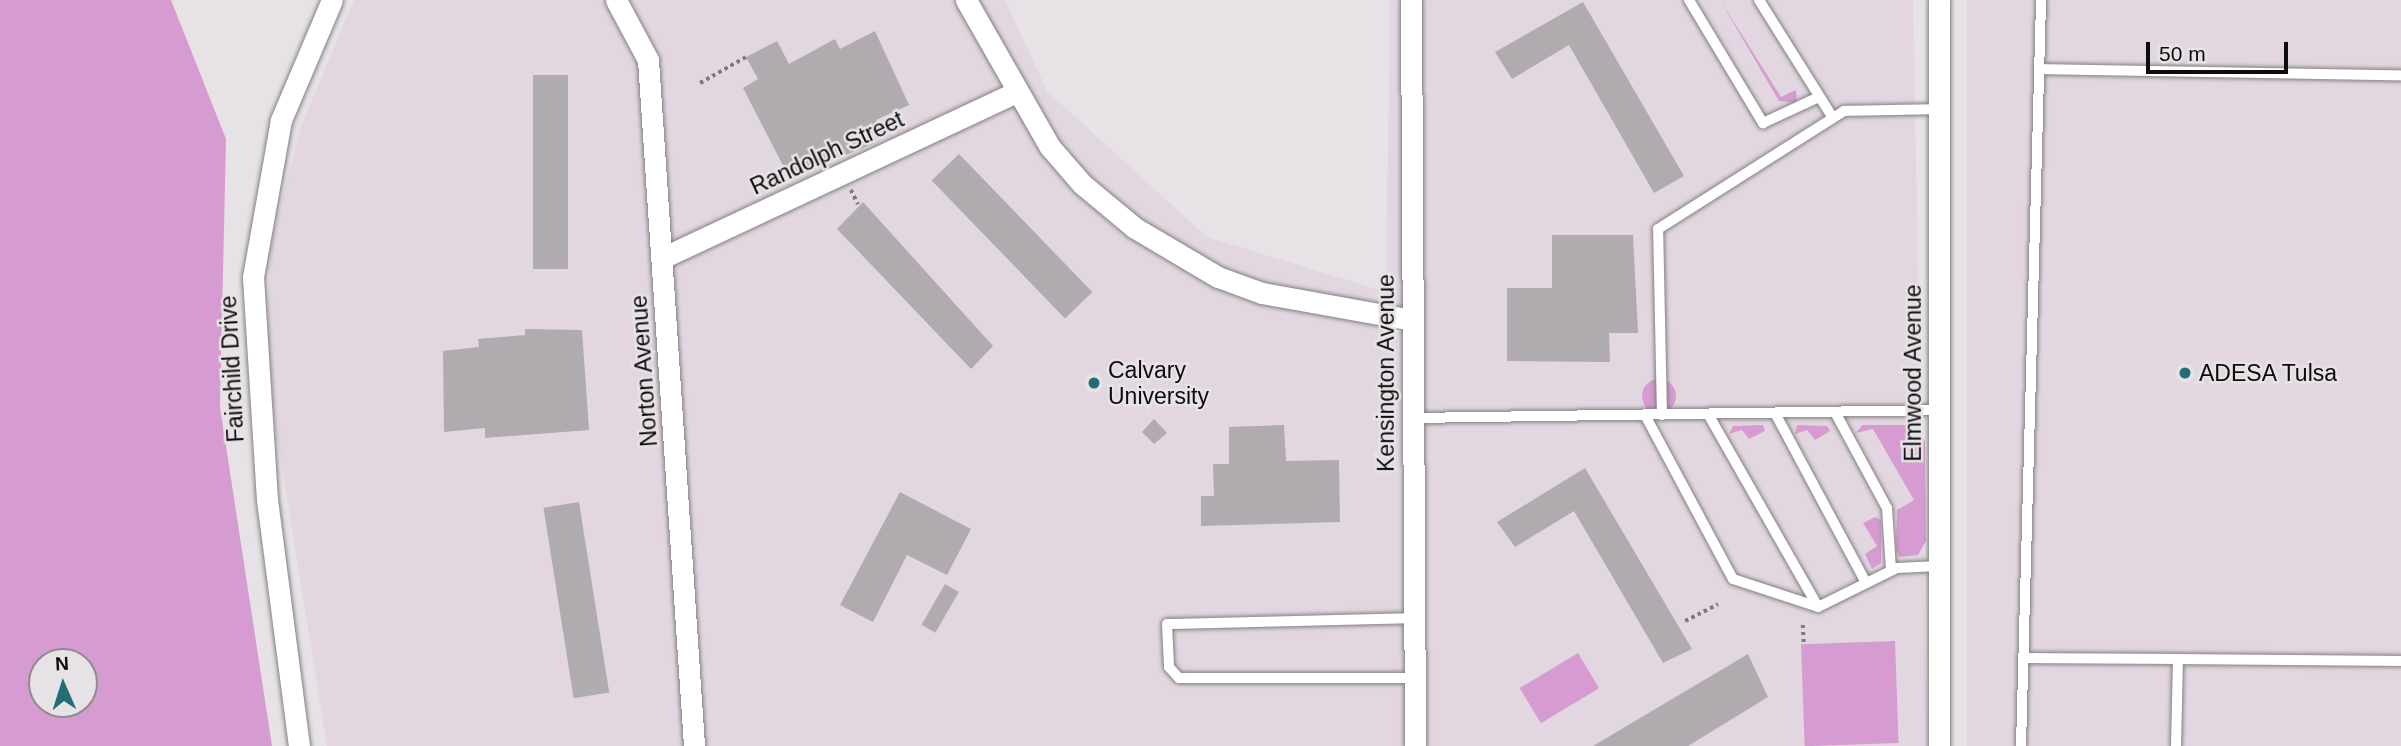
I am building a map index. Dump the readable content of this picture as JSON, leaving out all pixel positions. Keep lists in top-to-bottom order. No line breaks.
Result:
{"streets":{"street":["Randolph Street","Fairchild Drive","Norton Avenue","Kensington Avenue","Elmwood Avenue"]},"crossings":[["Randolph Street","Norton Avenue"]],"places":["ADESA Tulsa","Calvary University"],"scale_bar":"50 m","north":"top"}
